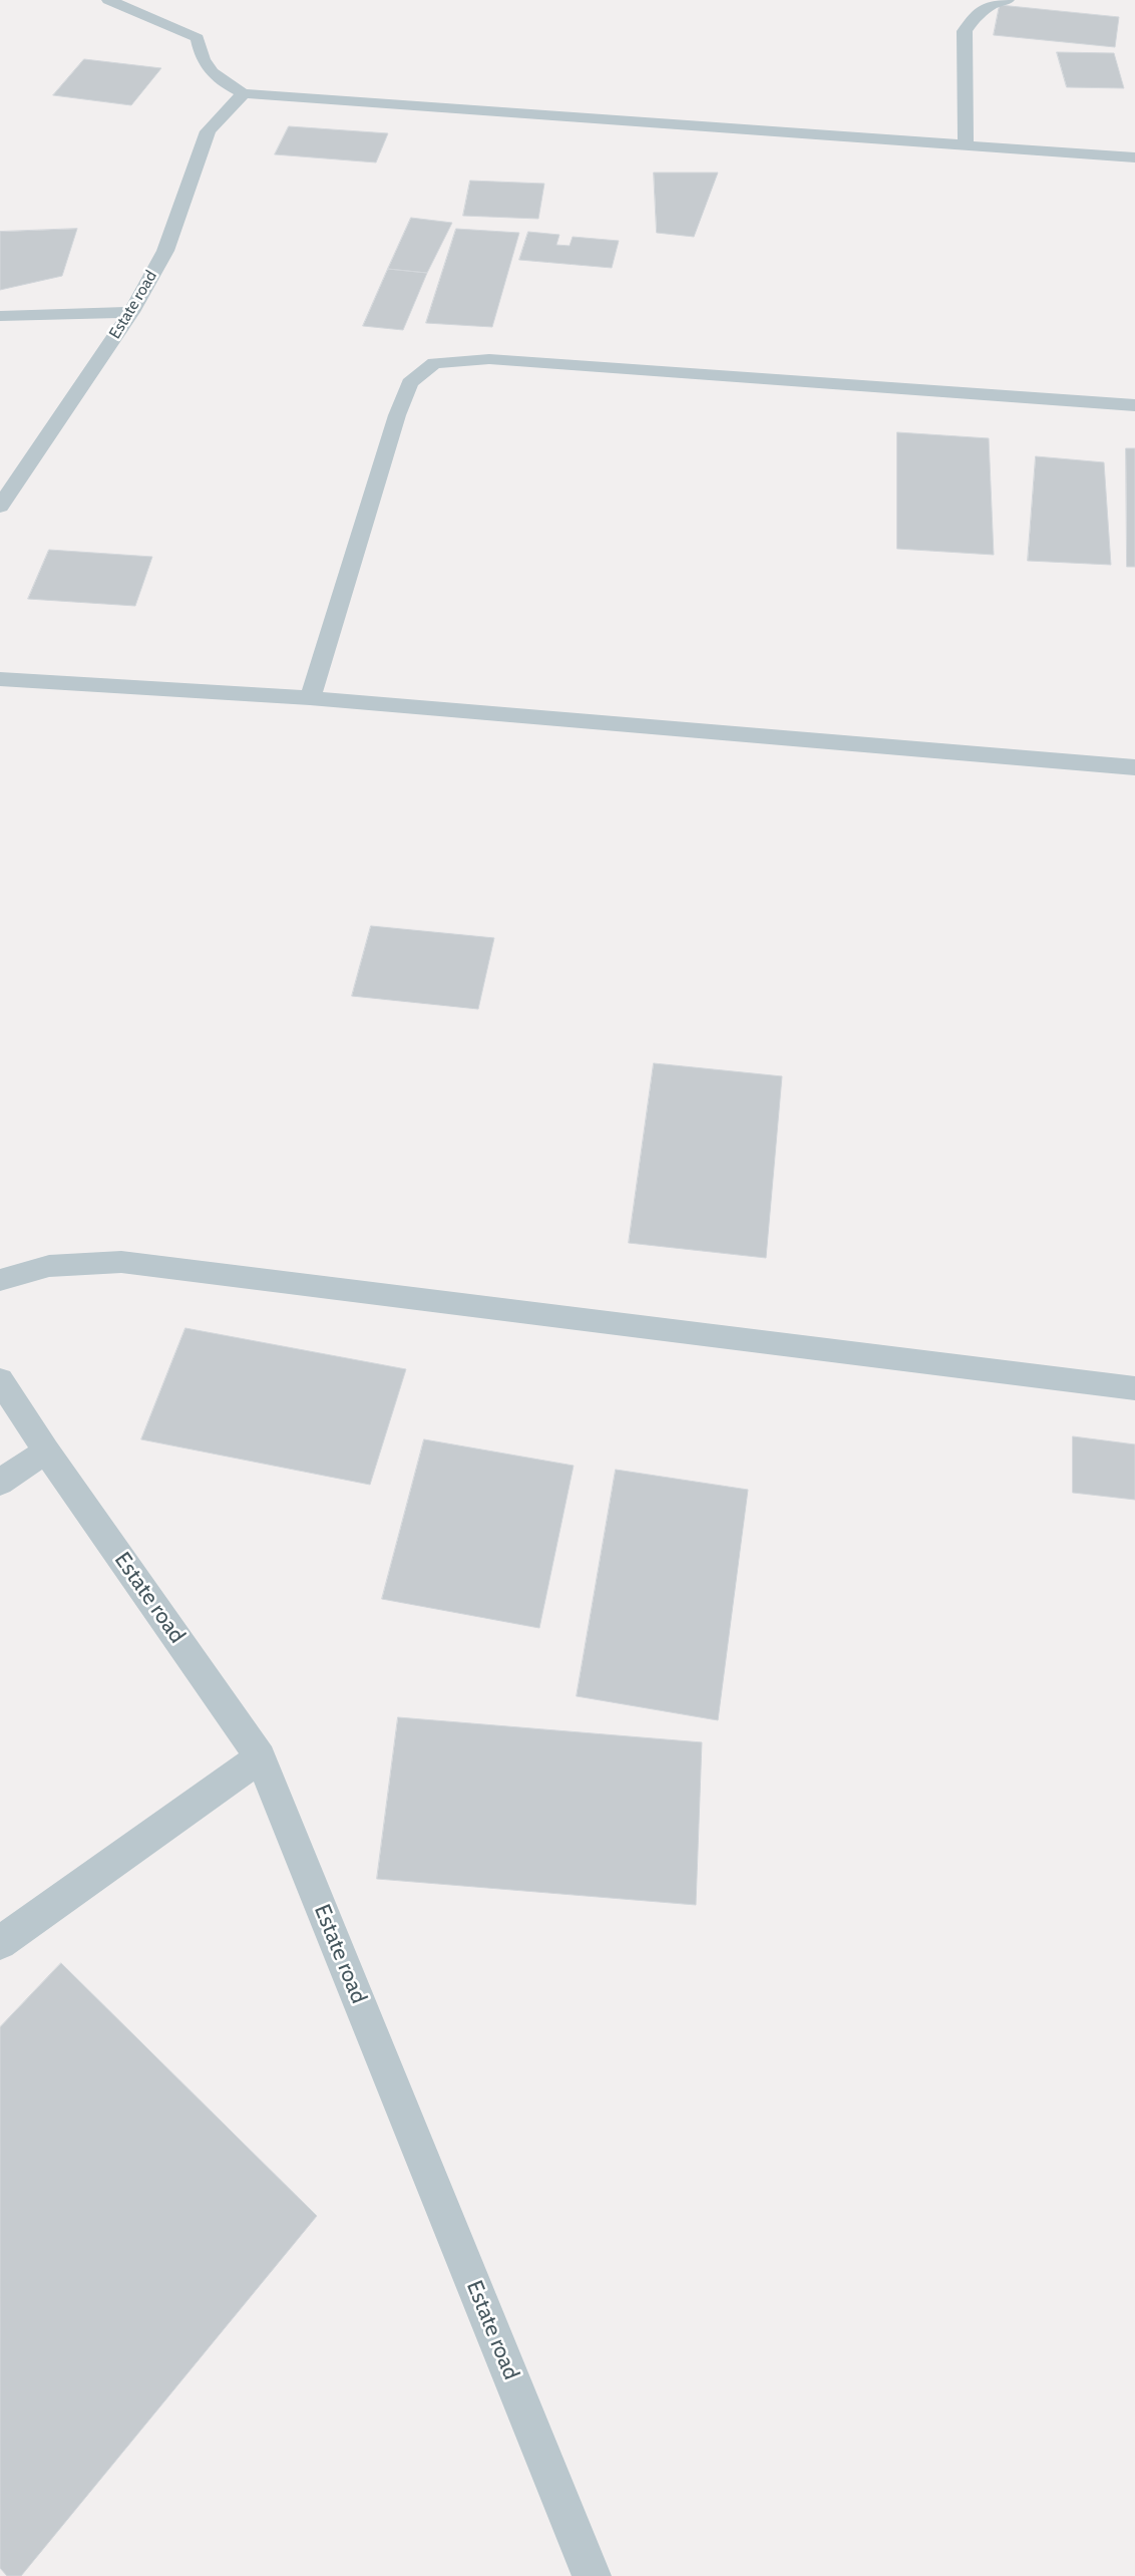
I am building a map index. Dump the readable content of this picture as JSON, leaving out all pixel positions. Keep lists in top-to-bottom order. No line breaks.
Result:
{"streets":{"street":["Estate road"]}}
